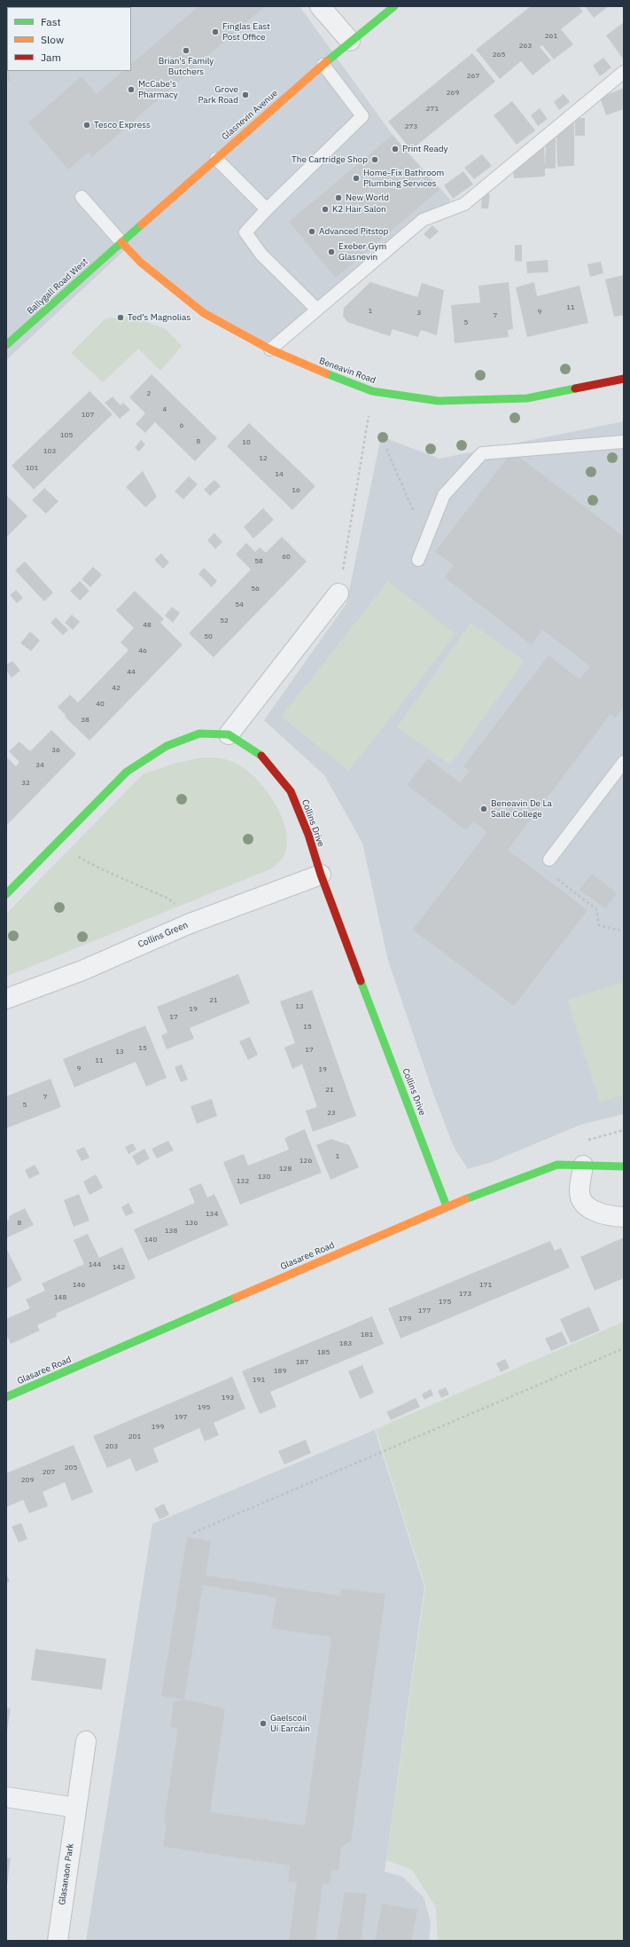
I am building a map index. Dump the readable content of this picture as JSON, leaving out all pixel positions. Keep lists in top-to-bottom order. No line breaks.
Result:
{"streets":{"street":["Glasnevin Avenue","Ballygall Road West","Beneavin Road","Collins Drive","Collins Green","Glasaree Road","Glasanaon Park"]},"crossings":[["Glasnevin Avenue","Ballygall Road West"],["Glasnevin Avenue","Beneavin Road"],["Ballygall Road West","Beneavin Road"],["Collins Drive","Collins Green"],["Collins Drive","Glasaree Road"]],"places":["Finglas East Post Office","Brian's Family Butchers","McCabe's Pharmacy","Grove Park Road","Tesco Express","Print Ready","The Cartridge Shop","Home-Fix Bathroom Plumbing Services","New World","K2 Hair Salon","Advanced Pitstop","Exeber Gym Glasnevin","Ted’s Magnolias","Beneavin De La Salle College","Gaelscoil Uí Earcáin"],"house_numbers":["261","263","265","267","269","271","273","11","1","9","3","7","5","2","4","107","6","105","8","10","103","12","101","14","16","60","58","56","54","52","48","50","46","44","42","40","38","36","34","32","21","13","19","17","15","15","17","13","11","9","19","21","7","5","23","1","126","128","130","132","134","8","136","138","140","144","142","146","171","173","148","175","177","179","181","183","185","187","189","191","193","195","197","199","201","203","205","207","209"],"legend":["Fast","Slow","Jam"]}
